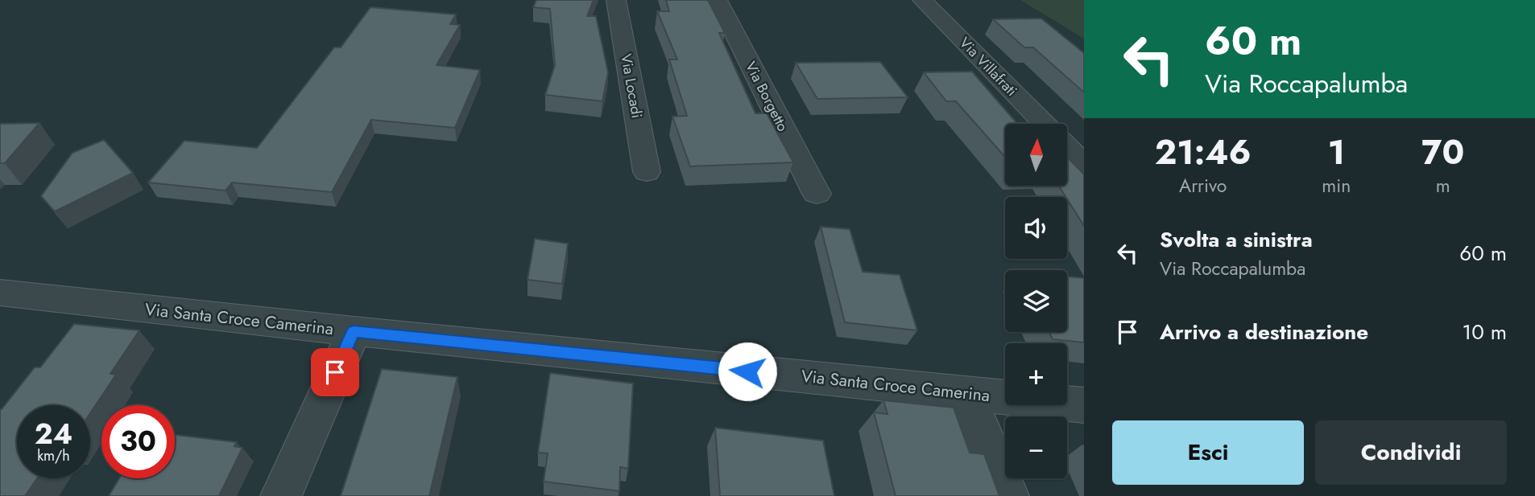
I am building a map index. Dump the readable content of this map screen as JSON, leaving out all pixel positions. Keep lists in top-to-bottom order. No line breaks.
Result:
{"streets":{"street":["Via Villafrati","Via Locadi","Via Borgetto","Via Santa Croce Camerina"]},"north":"top","page":{"turn":["60 m","Via Roccapalumba"],"eta":["21:46","Arrivo","1","min","70","m"],"map_buttons":["+","−"],"list":[{"name":"Svolta a sinistra","note":"Via Roccapalumba","value":"60 m"},{"name":"Arrivo a destinazione","value":"10 m"}],"speed":"24 km/h","limit":"30","buttons":["Esci","Condividi"]}}
